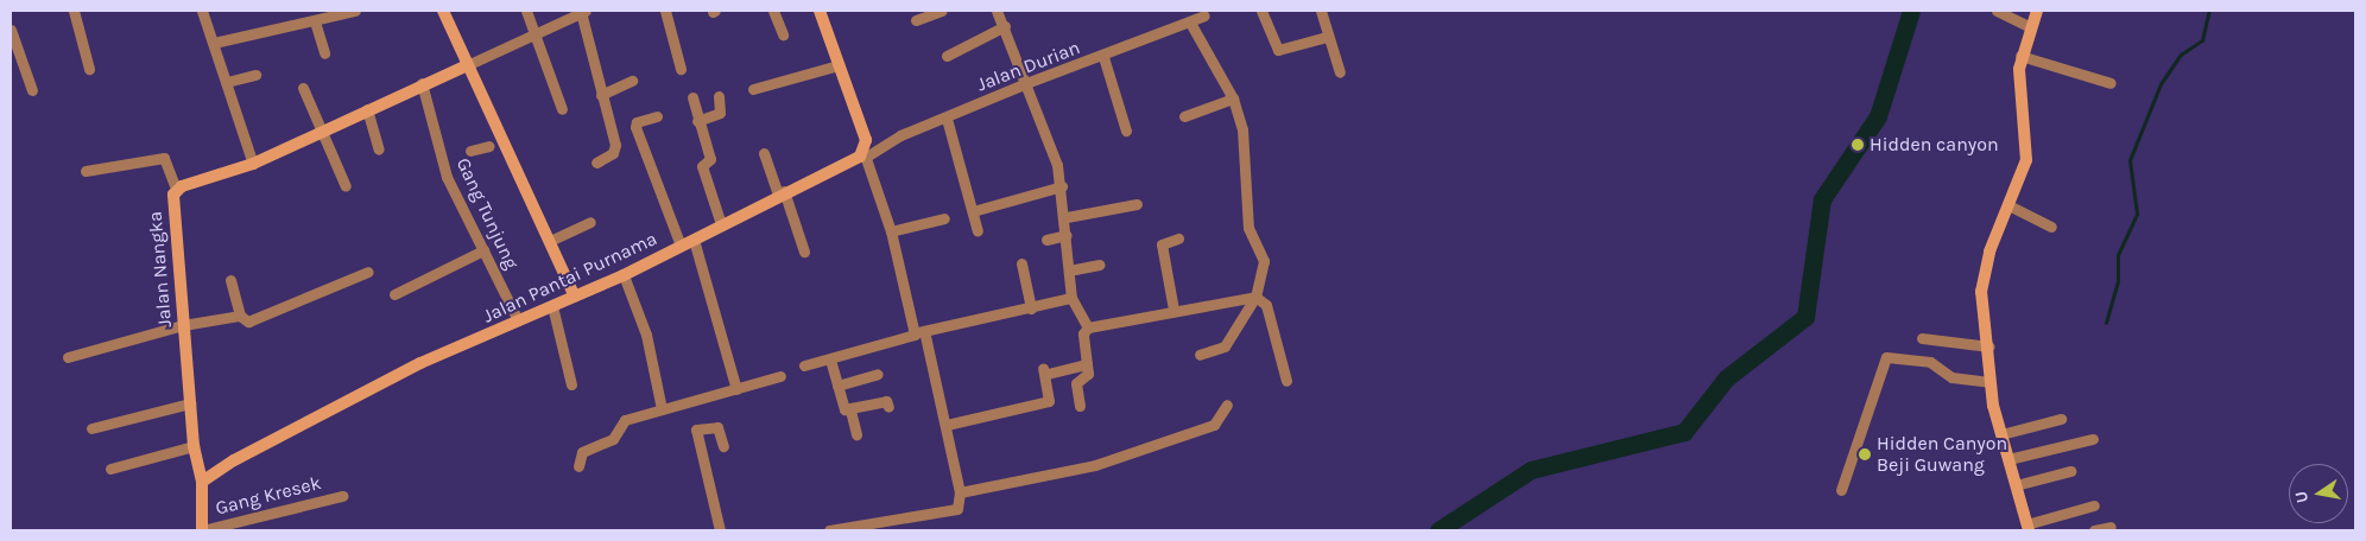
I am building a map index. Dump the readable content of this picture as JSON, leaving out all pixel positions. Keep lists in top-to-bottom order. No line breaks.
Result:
{"streets":{"street":["Jalan Durian","Gang Tunjung","Jalan Nangka","Jalan Pantai Purnama","Gang Kresek"]},"crossings":[["Jalan Durian","Jalan Pantai Purnama"],["Gang Tunjung","Jalan Nangka"],["Gang Tunjung","Jalan Pantai Purnama"],["Jalan Nangka","Jalan Pantai Purnama"]],"places":["Hidden canyon","Hidden Canyon Beji Guwang"],"north":"left"}
